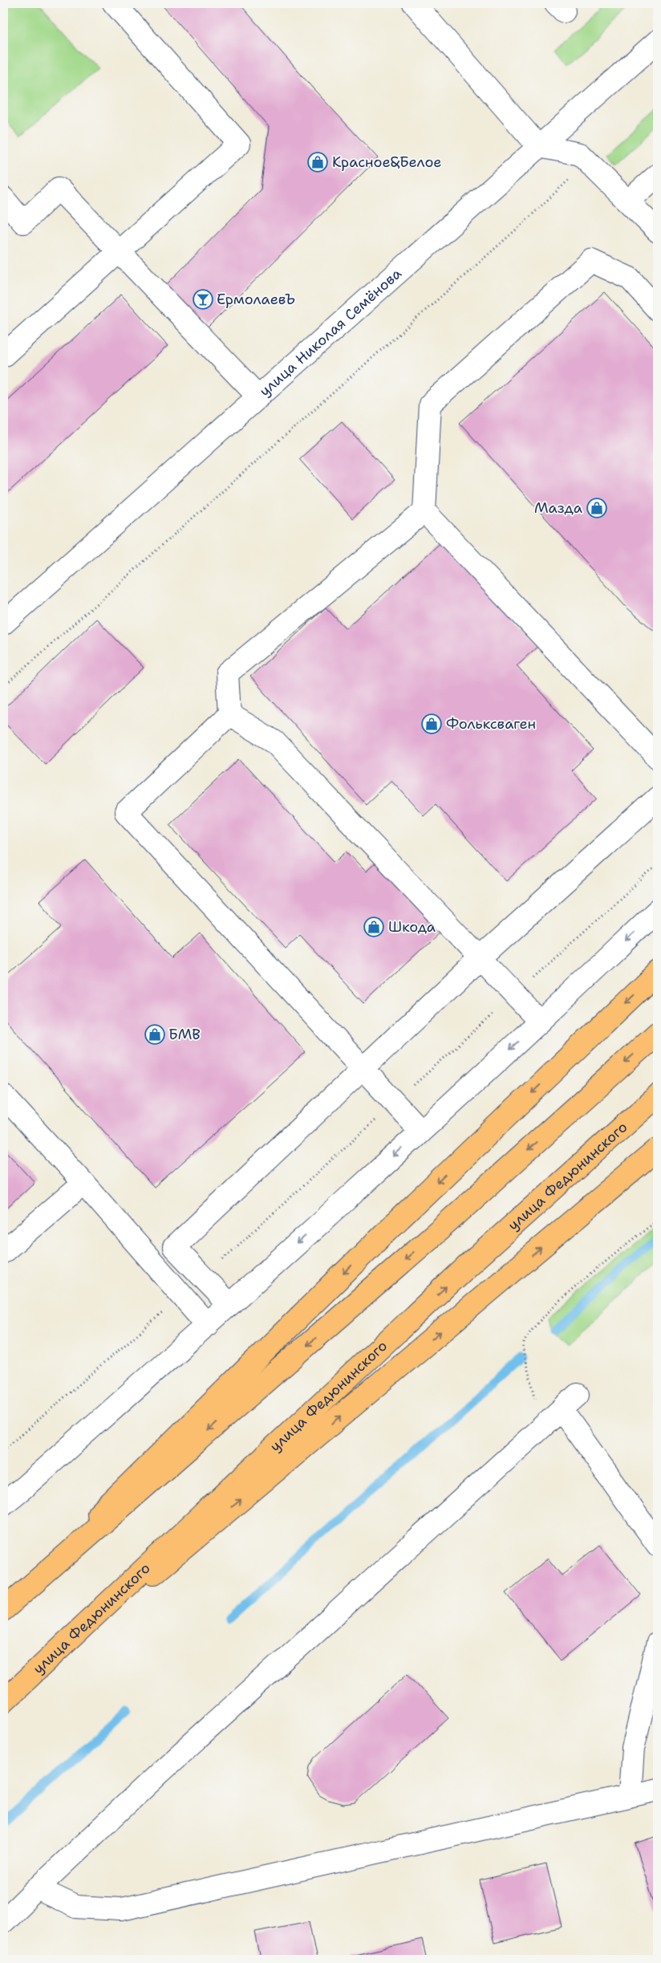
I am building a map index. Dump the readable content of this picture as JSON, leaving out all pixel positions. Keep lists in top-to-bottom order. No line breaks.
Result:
{"streets":{"main road":["улица Федюнинского"],"street":["улица Николая Семёнова"]},"places":{"shop":["Красное&Белое","Мазда","Фольксваген","Шкода","БМВ"],"bar":["ЕрмолаевЪ"]}}
